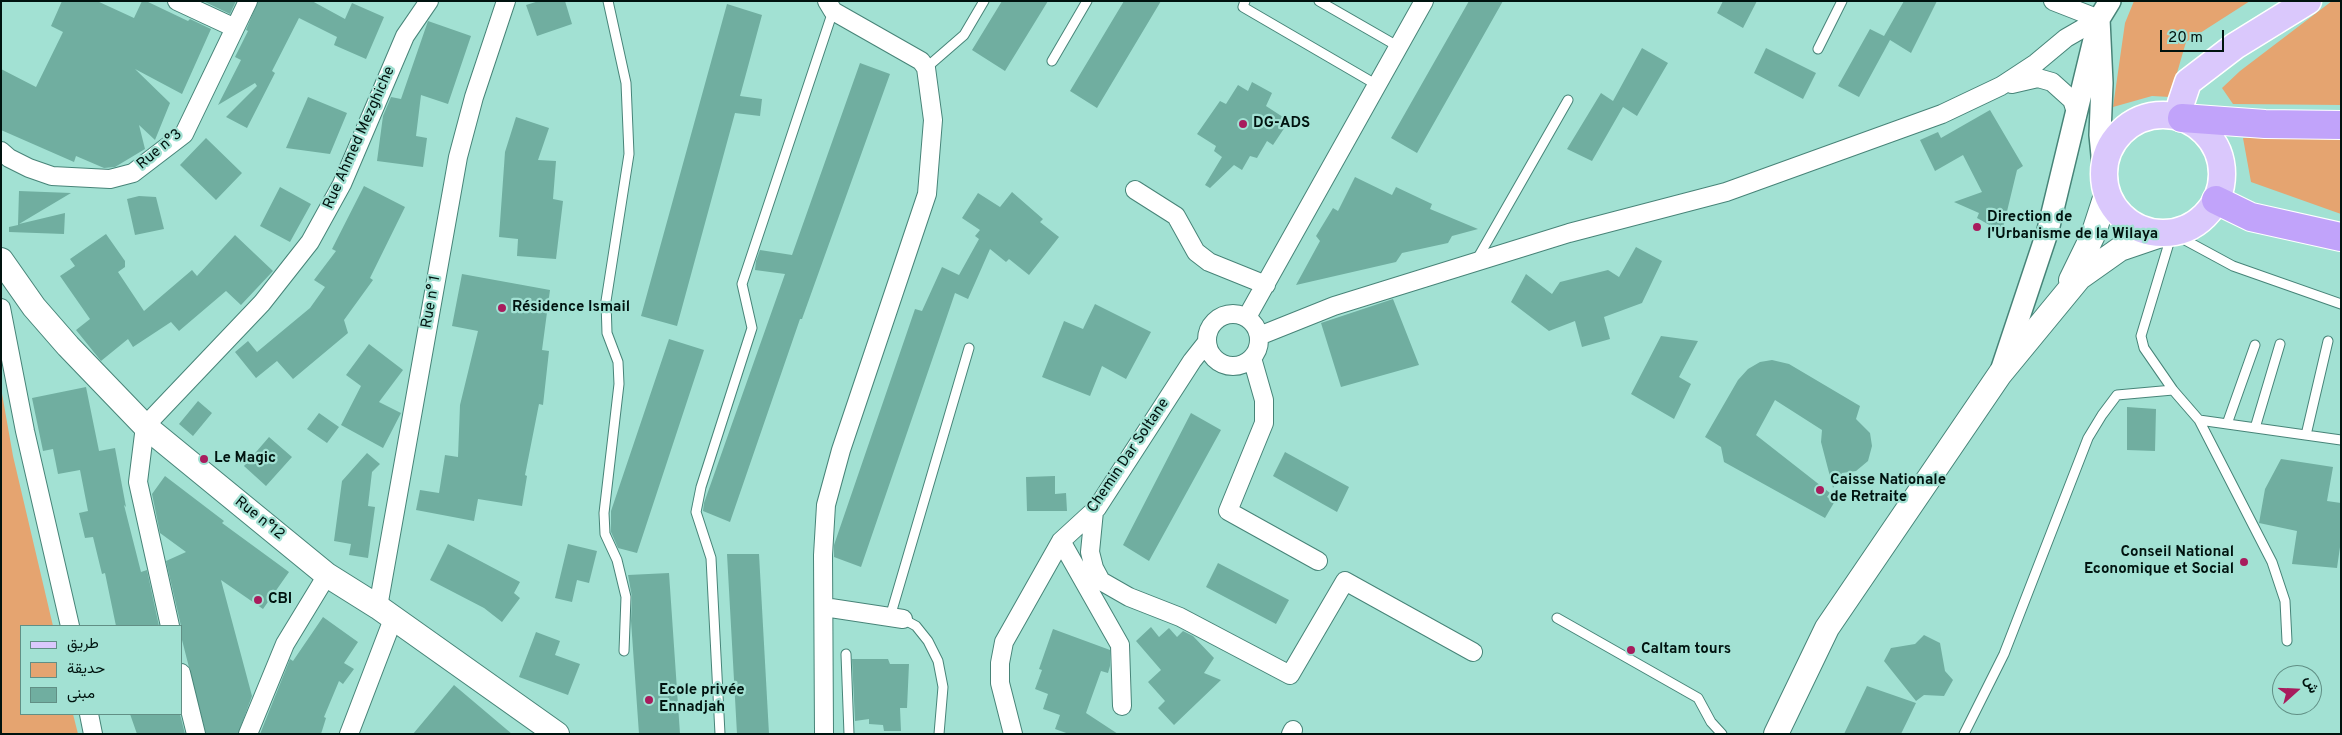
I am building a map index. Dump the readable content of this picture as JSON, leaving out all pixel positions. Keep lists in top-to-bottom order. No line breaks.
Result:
{"streets":{"main road":["Rue n°12"],"street":["Rue Ahmed Mezghiche","Rue n°3","Rue n° 1","Chemin Dar Soltane"]},"crossings":[["Rue Ahmed Mezghiche","Rue n°12"],["Rue n° 1","Rue n°12"]],"places":["DG-ADS","Direction de l'Urbanisme de la Wilaya","Résidence Ismail","Le Magic","Caisse Nationale de Retraite","Conseil National Economique et Social","CBI","Caltam tours","Ecole privée Ennadjah"],"legend":["طريق","حديقة","مبنى"],"scale_bar":"20 m","north":"right"}
